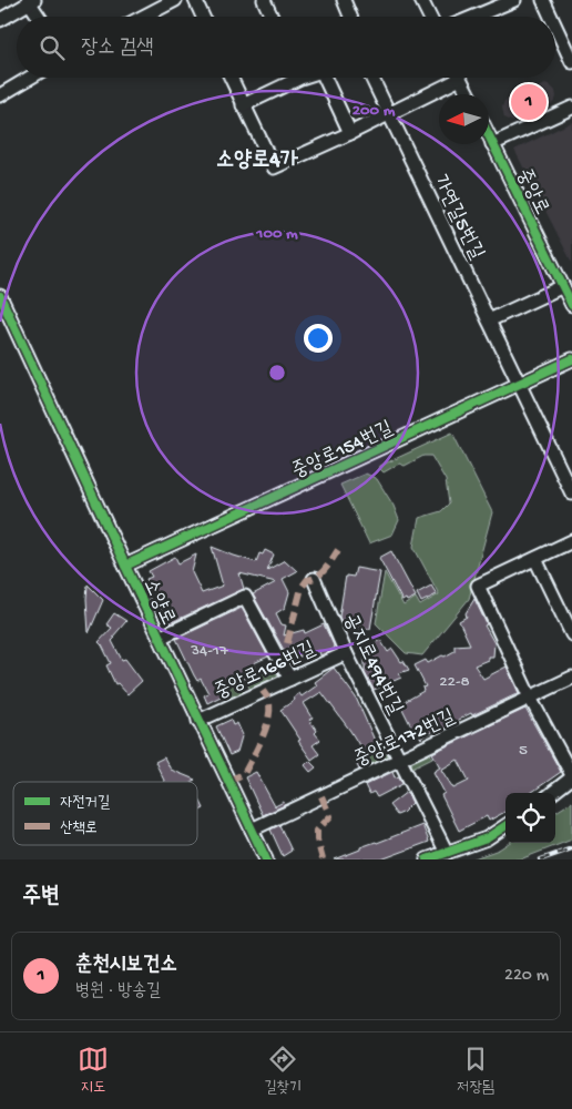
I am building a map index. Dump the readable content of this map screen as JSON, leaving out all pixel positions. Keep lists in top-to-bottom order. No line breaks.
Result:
{"streets":{"street":["중앙로","가연길5번길","중앙로154번길","소양로","공지로494번길","중앙로166번길","중앙로172번길"]},"crossings":[["가연길5번길","중앙로154번길"],["중앙로154번길","소양로"],["소양로","중앙로166번길"],["소양로","중앙로172번길"],["공지로494번길","중앙로166번길"],["공지로494번길","중앙로172번길"]],"districts":["소양로4가"],"house_numbers":["34-17","22-8","5"],"legend":["자전거길","산책로"],"north":"left","page":{"search":"장소 검색","pins":"1","heading":"주변","list":[{"mark":"1","name":"춘천시보건소","note":"병원 · 방송길","value":"220 m"}],"nav":["지도","길찾기","저장됨"]},"rings":["200 m","100 m"]}
